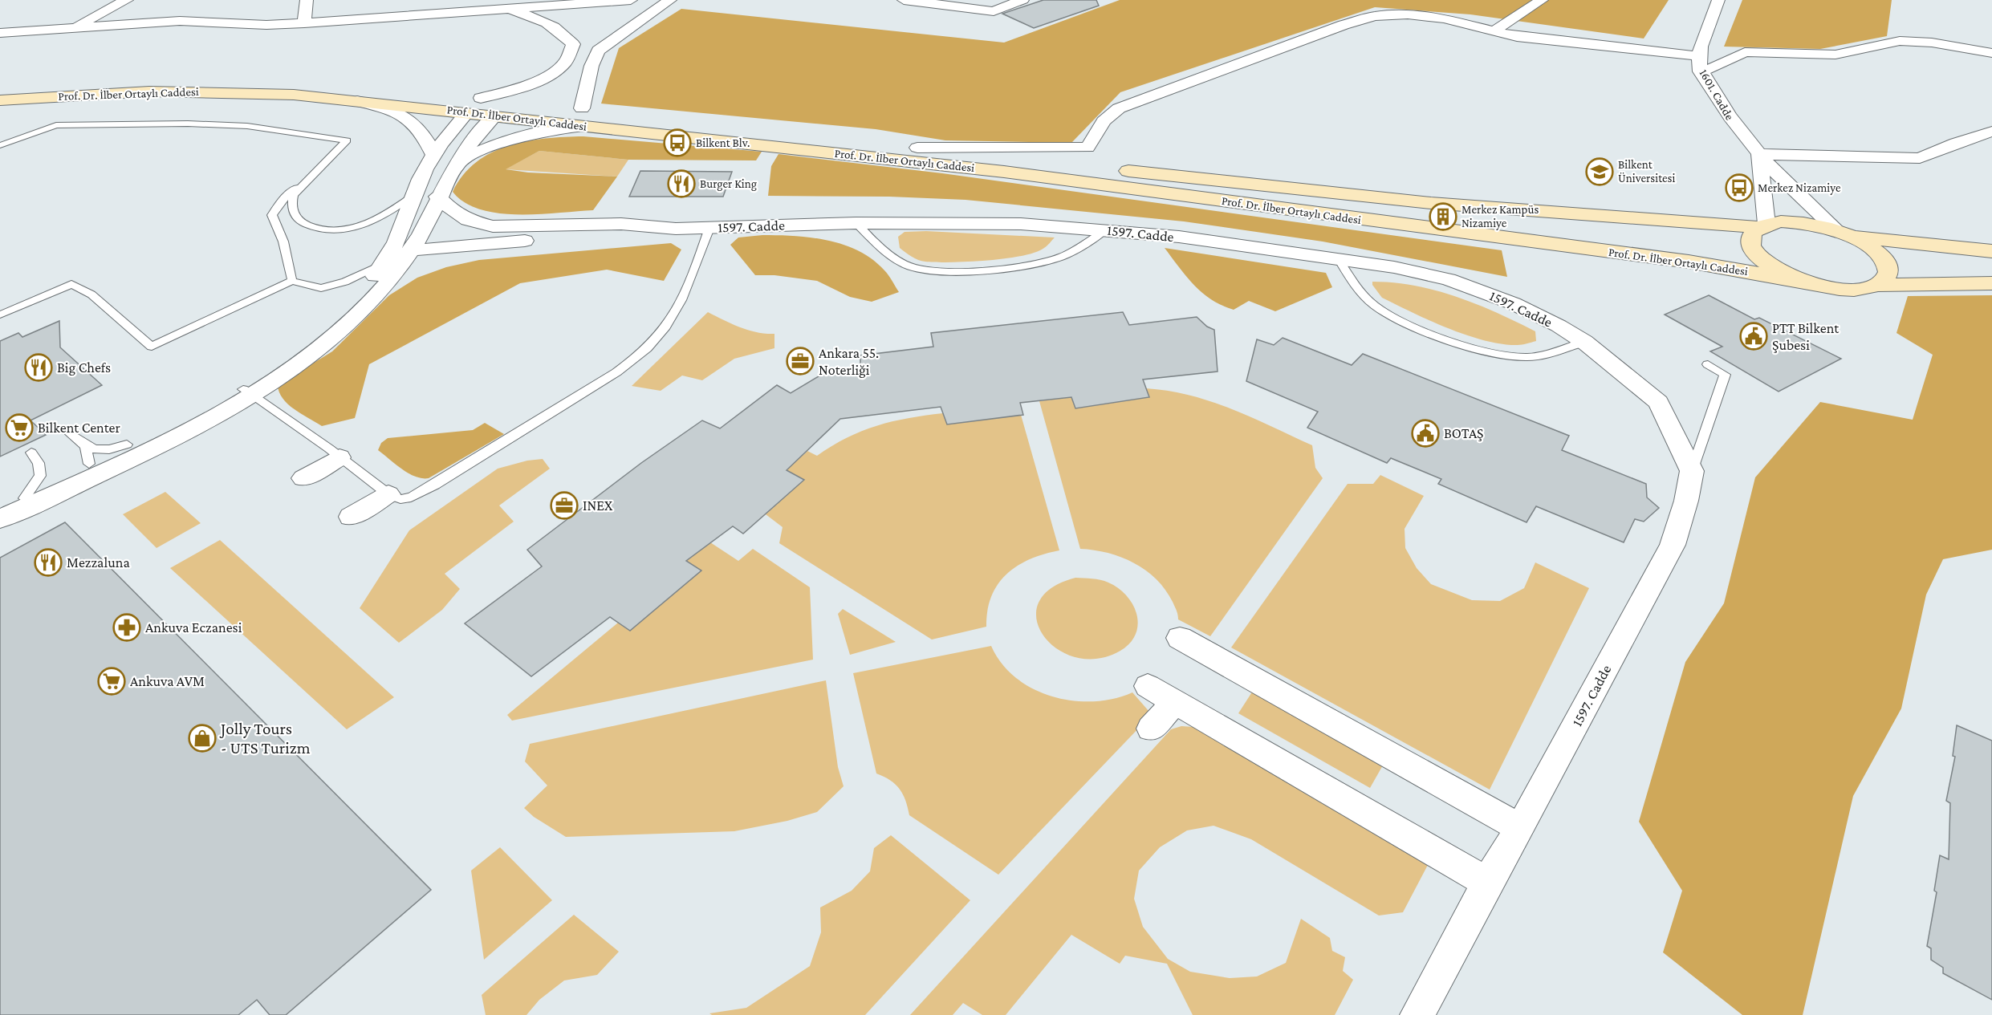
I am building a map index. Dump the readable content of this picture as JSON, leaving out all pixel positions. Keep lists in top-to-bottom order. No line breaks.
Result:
{"streets":{"street":["Prof. Dr. İlber Ortaylı Caddesi","1601. Cadde","1597. Cadde"]},"crossings":[["Prof. Dr. İlber Ortaylı Caddesi","1601. Cadde"]],"places":{"bus stop":["Bilkent Blv.","Merkez Nizamiye"],"school or university":["Bilkent Üniversitesi"],"restaurant":["Burger King","Big Chefs","Mezzaluna"],"building":["Merkez Kampüs Nizamiye"],"public building":["PTT Bilkent Şubesi","BOTAŞ"],"office":["Ankara 55. Noterliği","INEX"],"supermarket":["Bilkent Center","Ankuva AVM"],"pharmacy":["Ankuva Eczanesi"],"shop":["Jolly Tours - UTS Turizm"]}}
